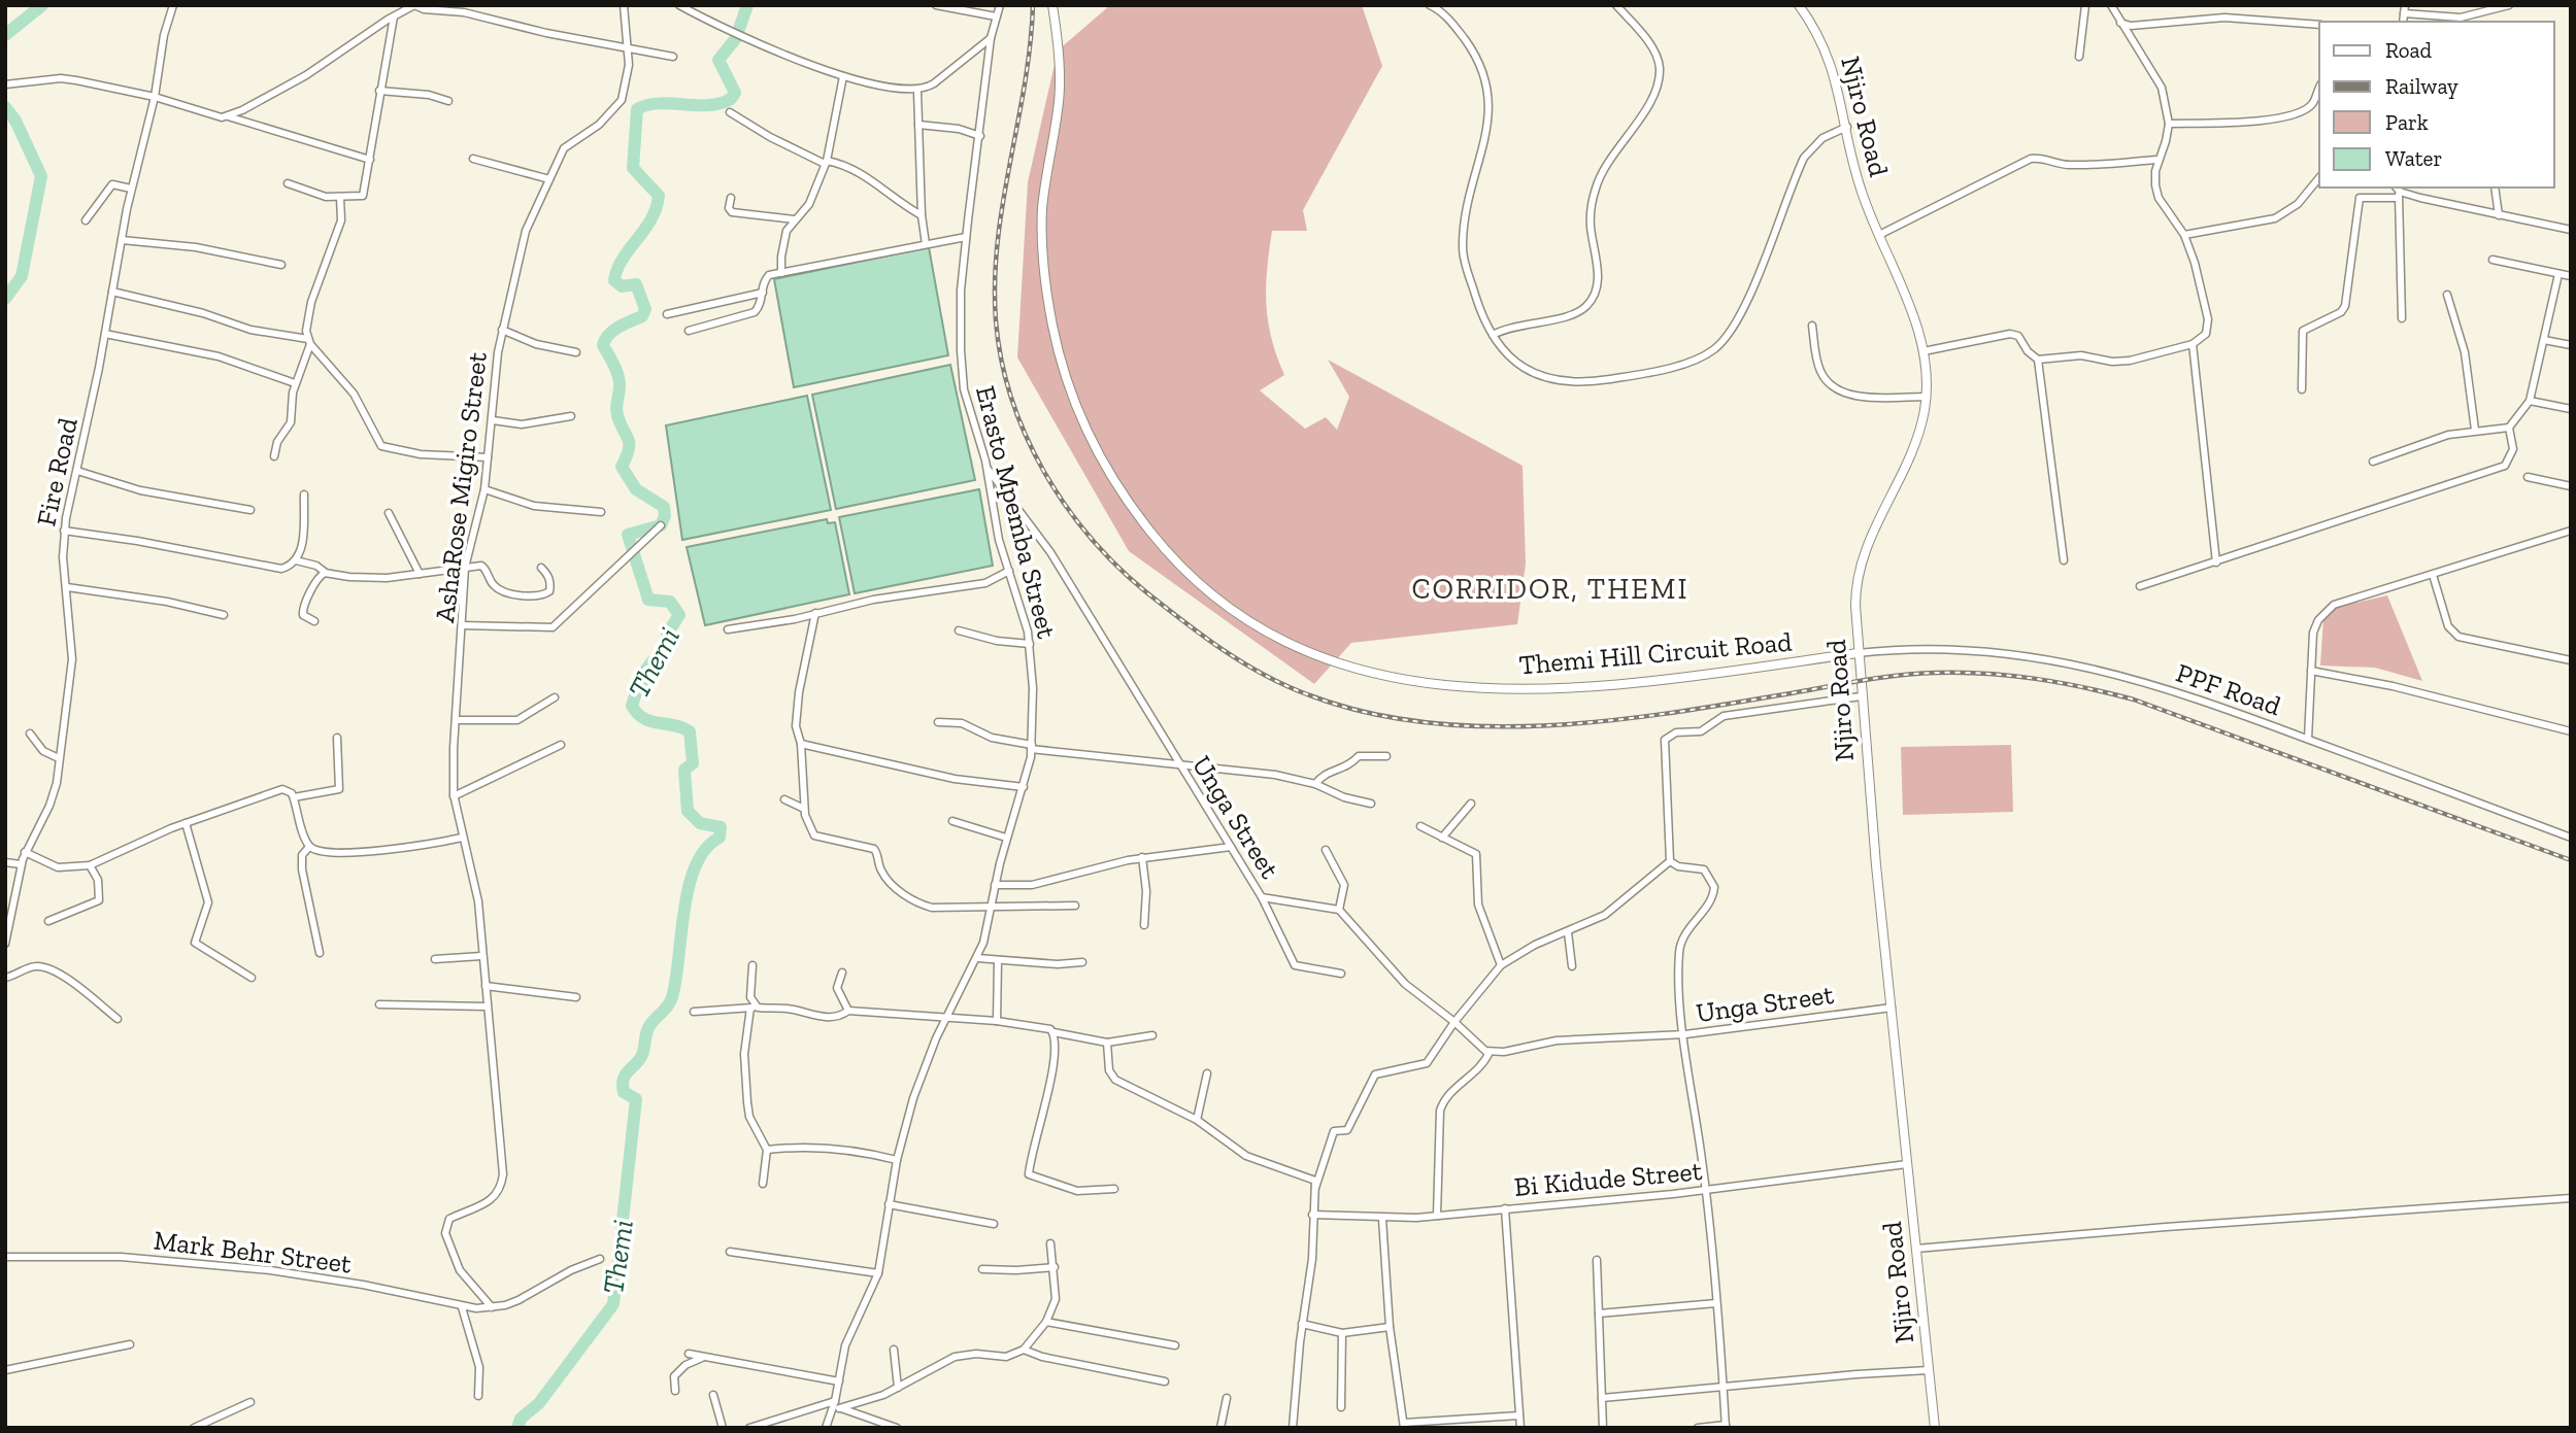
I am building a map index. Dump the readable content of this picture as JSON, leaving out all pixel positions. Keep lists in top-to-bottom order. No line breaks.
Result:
{"streets":{"street":["Njiro Road","Fire Road","AshaRose Migiro Street","Erasto Mpemba Street","Themi Hill Circuit Road","PPF Road","Unga Street","Bi Kidude Street","Mark Behr Street"]},"crossings":[["Njiro Road","Themi Hill Circuit Road"],["Njiro Road","PPF Road"],["Njiro Road","Unga Street"],["Njiro Road","Bi Kidude Street"],["AshaRose Migiro Street","Mark Behr Street"],["Erasto Mpemba Street","Unga Street"],["Themi Hill Circuit Road","PPF Road"]],"districts":["CORRIDOR, THEMI"],"water":["Themi"],"legend":["Road","Railway","Park","Water"]}
